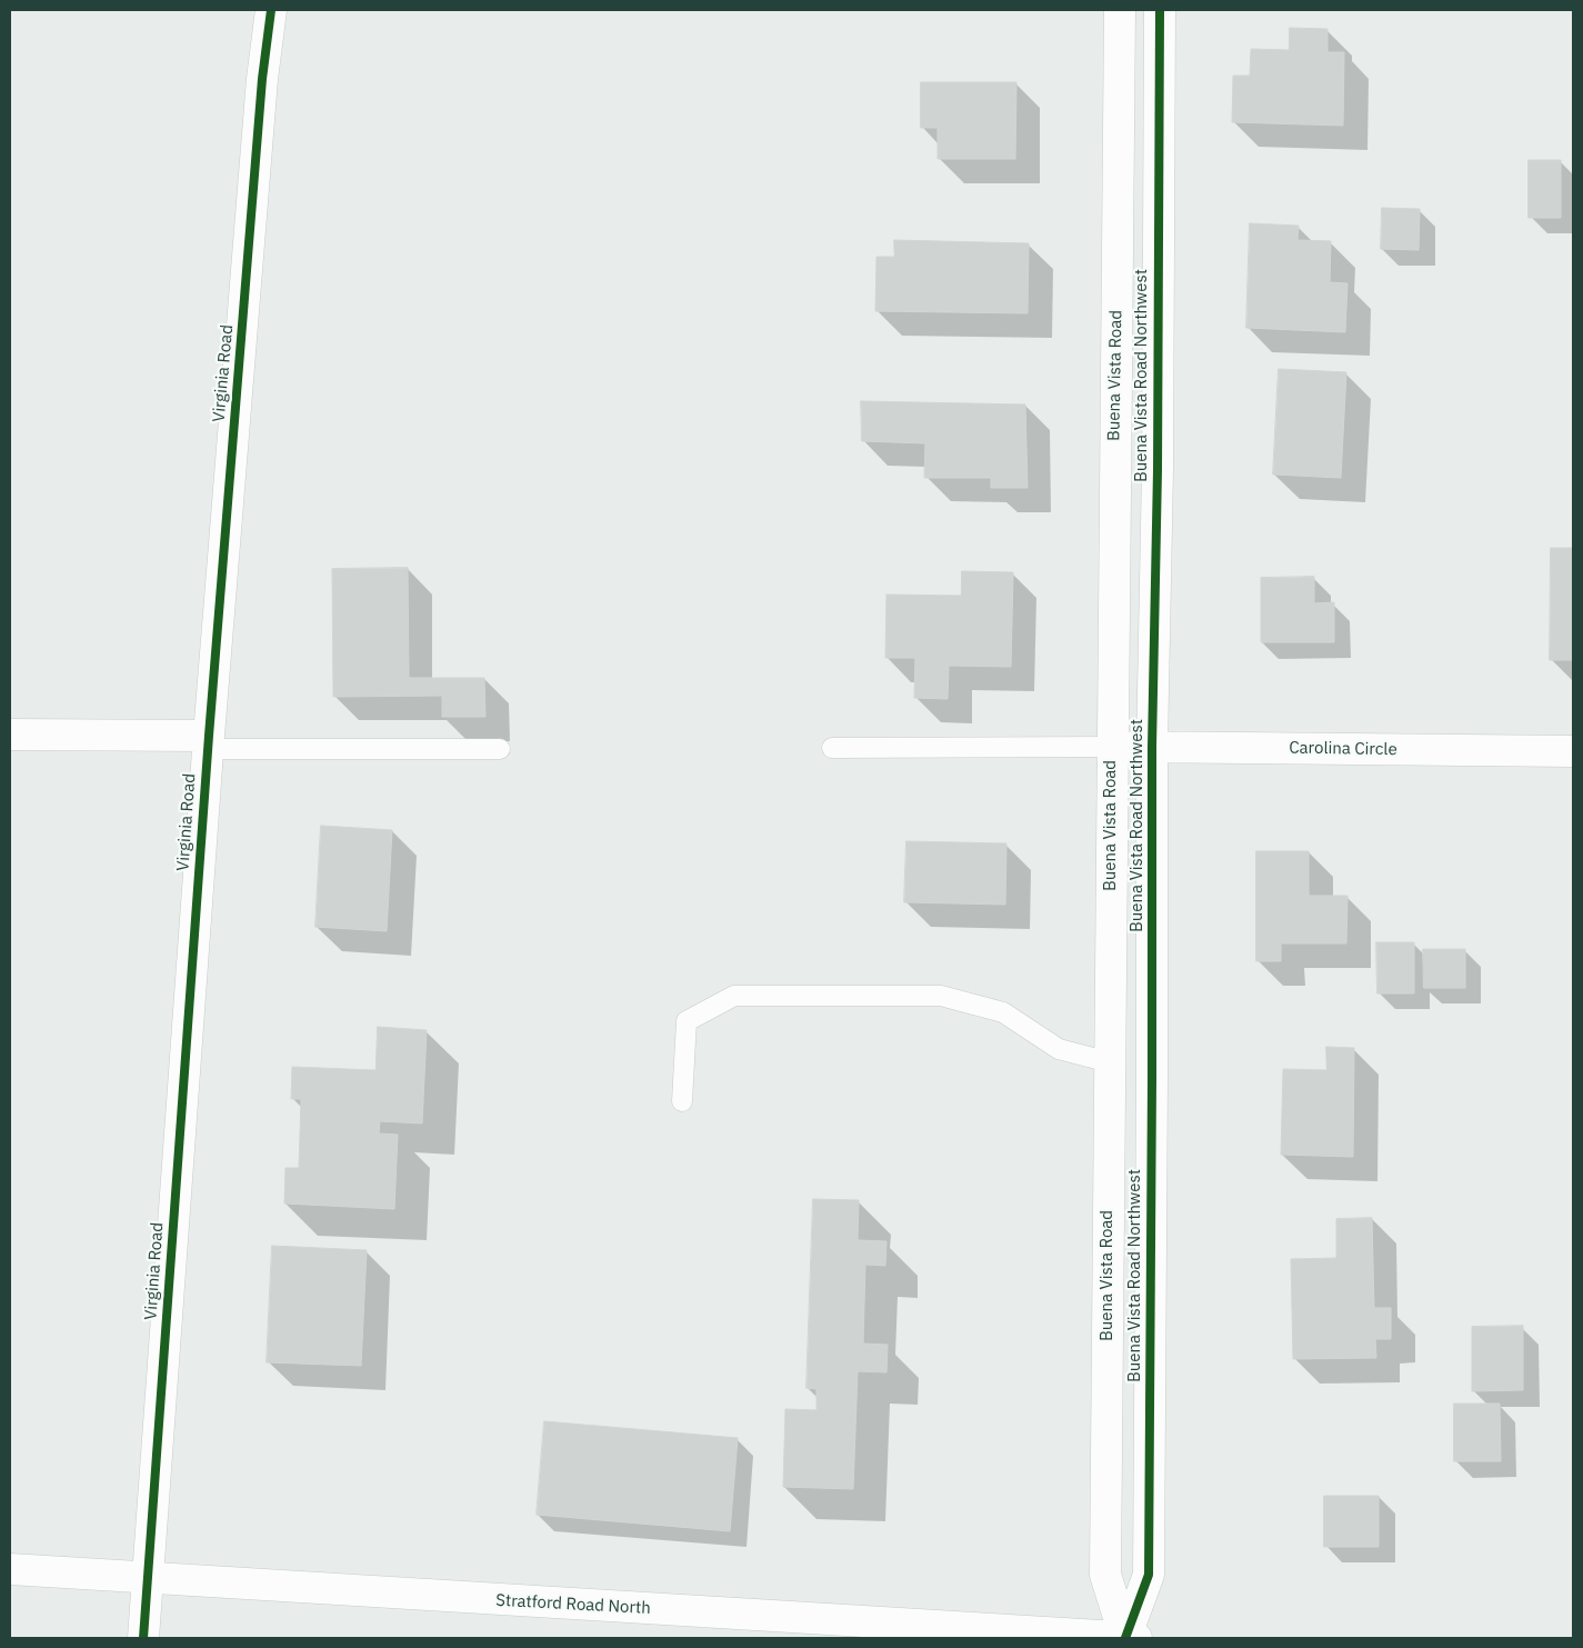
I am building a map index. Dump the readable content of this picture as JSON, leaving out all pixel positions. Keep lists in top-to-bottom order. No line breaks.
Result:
{"streets":{"street":["Virginia Road","Buena Vista Road","Buena Vista Road Northwest","Carolina Circle","Stratford Road North"]},"crossings":[["Virginia Road","Stratford Road North"],["Buena Vista Road","Buena Vista Road Northwest"],["Buena Vista Road","Carolina Circle"],["Buena Vista Road","Stratford Road North"],["Buena Vista Road Northwest","Carolina Circle"],["Buena Vista Road Northwest","Stratford Road North"]]}
